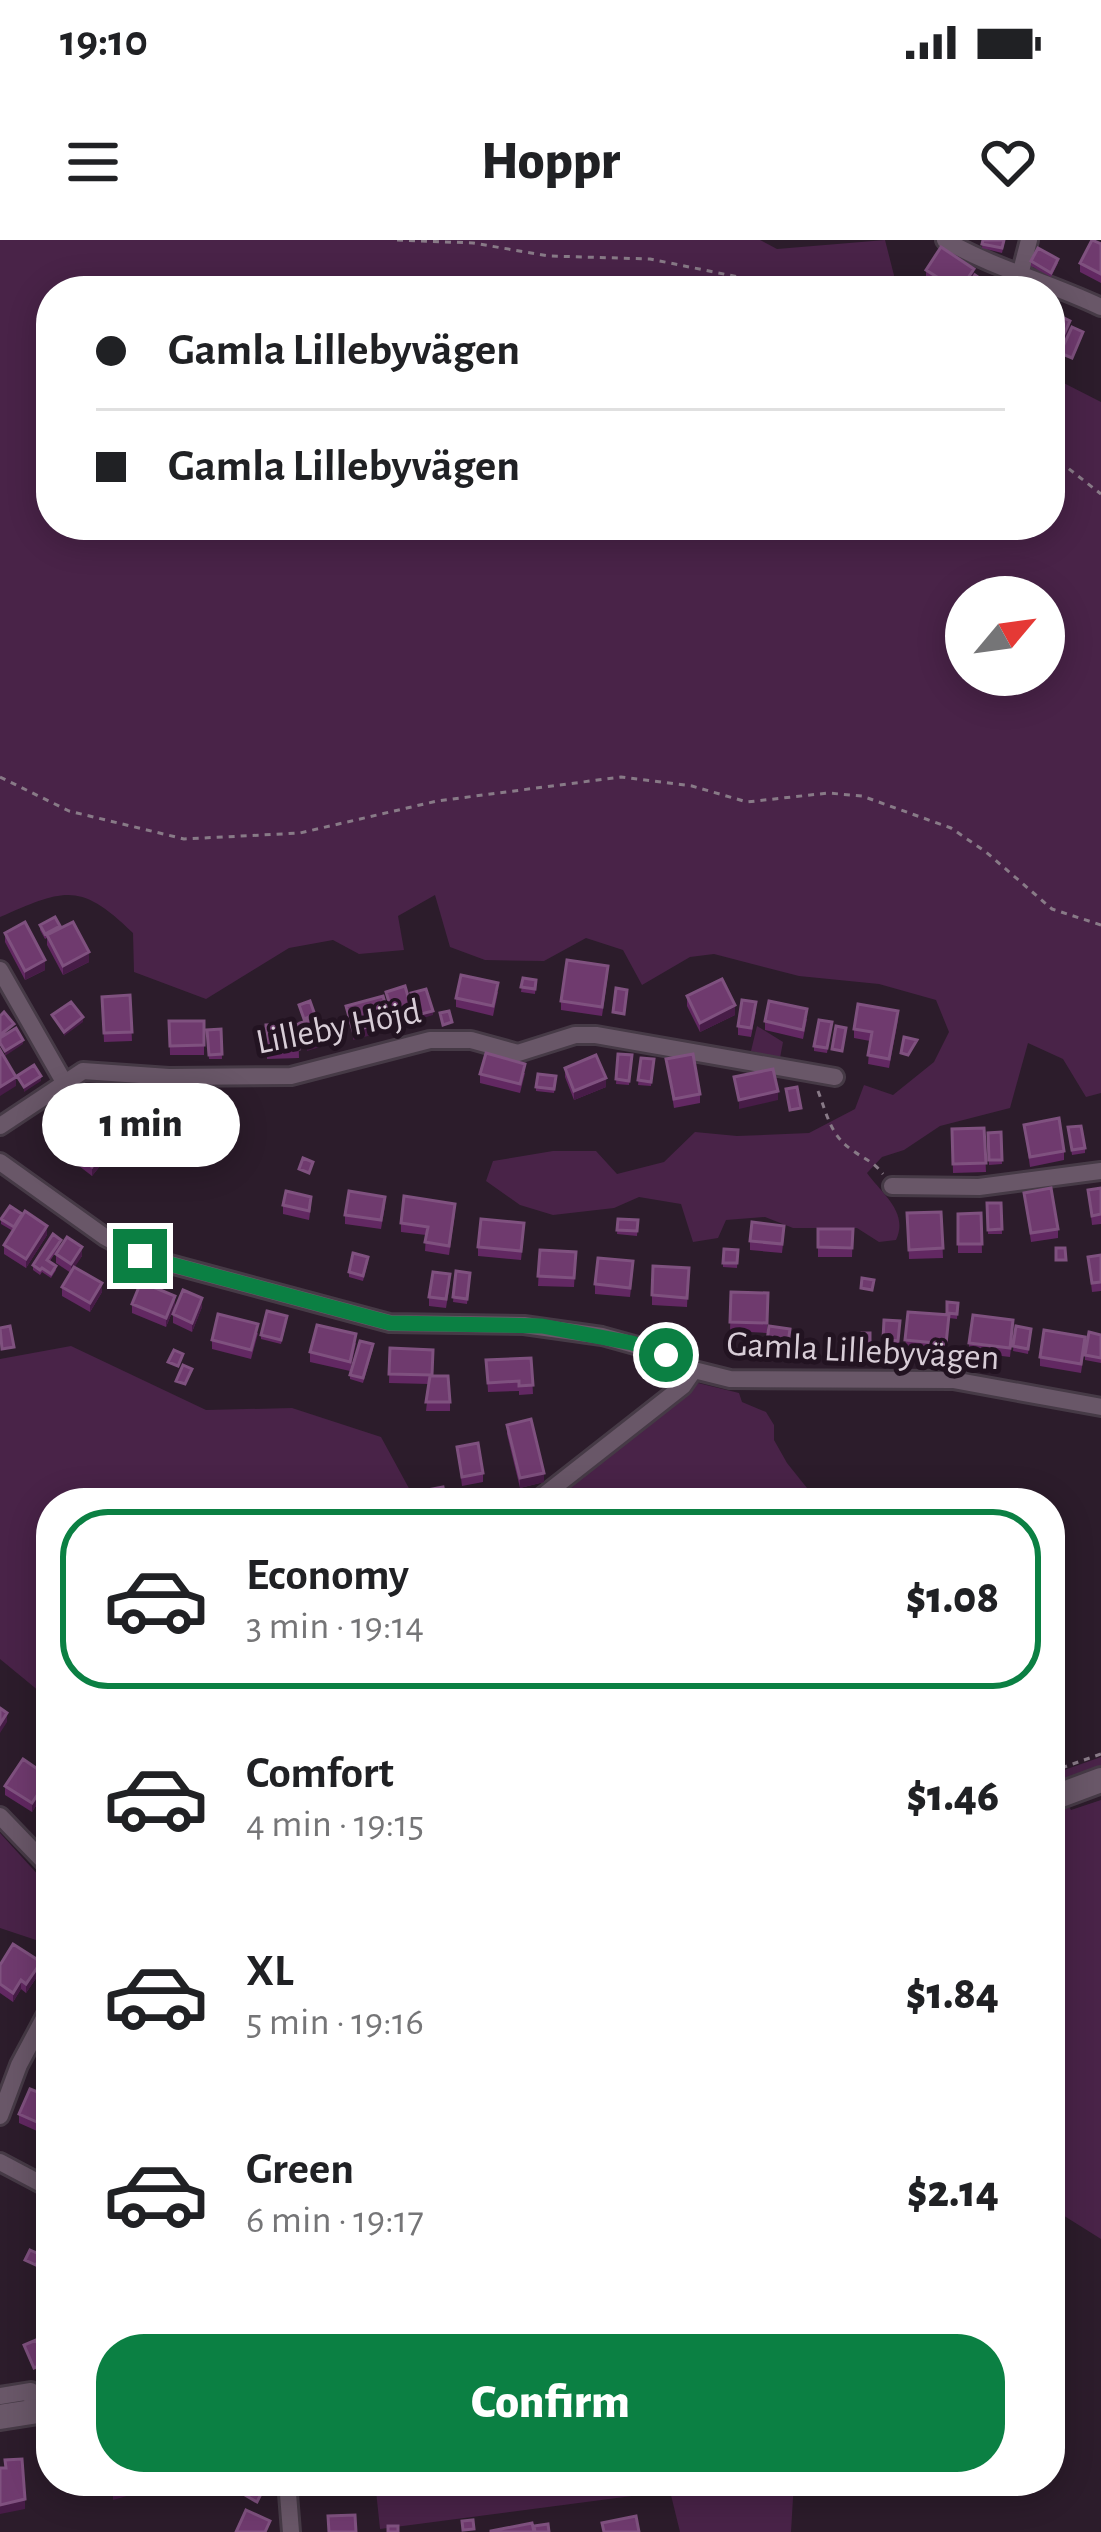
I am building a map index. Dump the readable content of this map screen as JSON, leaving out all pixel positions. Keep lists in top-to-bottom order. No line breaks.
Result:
{"streets":{"street":["Lilleby Höjd","Gamla Lillebyvägen"]},"north":"top right","page":{"status":"19:10","header":"Hoppr","banner":["Gamla Lillebyvägen","Gamla Lillebyvägen"],"bubble":"1 min","list":[{"name":"Economy","note":"3 min · 19:14","value":"$1.08"},{"name":"Comfort","note":"4 min · 19:15","value":"$1.46"},{"name":"XL","note":"5 min · 19:16","value":"$1.84"},{"name":"Green","note":"6 min · 19:17","value":"$2.14"}],"buttons":"Confirm"}}
